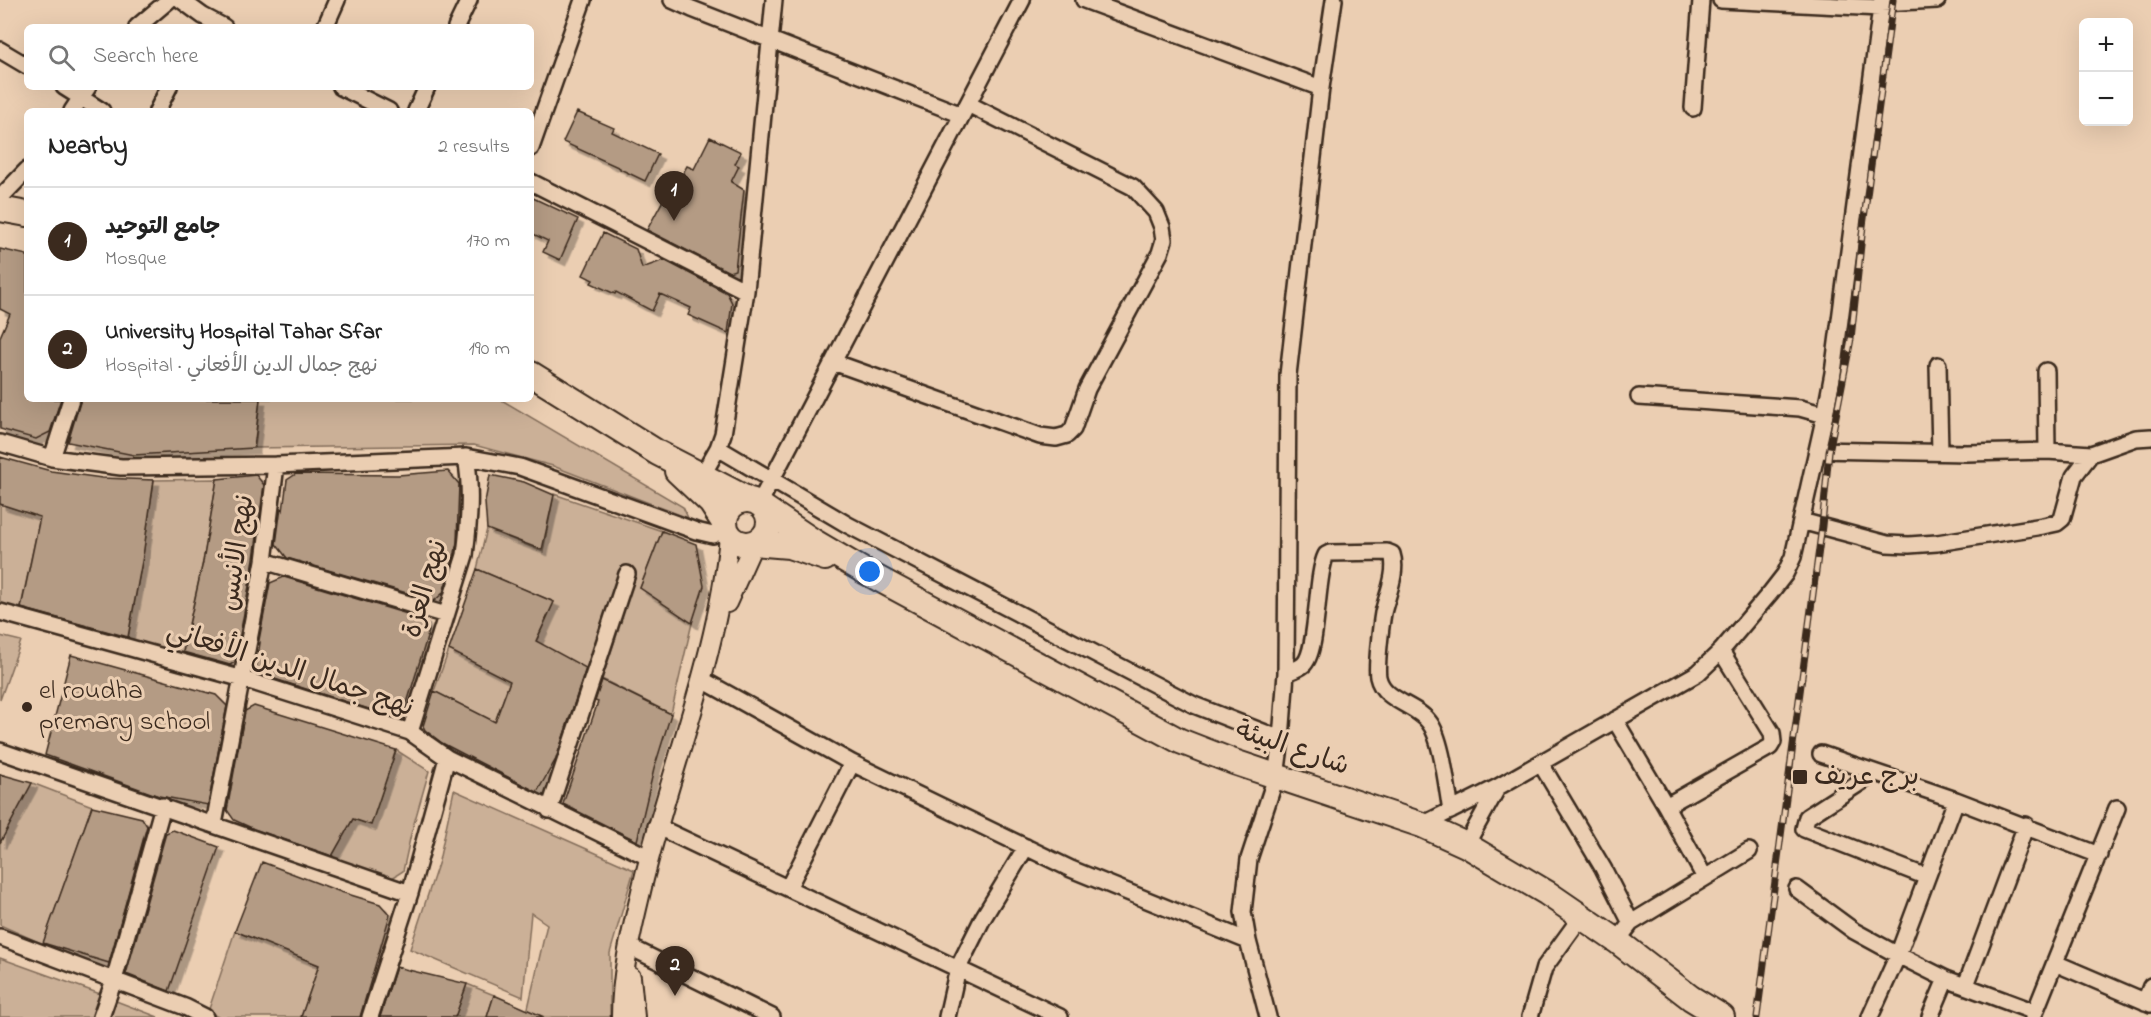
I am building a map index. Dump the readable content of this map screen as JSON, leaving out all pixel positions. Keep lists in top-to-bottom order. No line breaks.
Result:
{"streets":{"main road":["شارع البيئة"],"street":["نهج الأنيس","نهج العزة","نهج جمال الدين الأفعاني"]},"crossings":[["نهج الأنيس","نهج جمال الدين الأفعاني"],["نهج العزة","نهج جمال الدين الأفعاني"]],"places":{"other":["el roudha premary school"],"transit":["برج عريف"]},"page":{"map_buttons":["+","−"],"search":"Search here","heading":["Nearby","2 results"],"pins":["1","2"],"list":[{"mark":"1","name":"جامع التوحيد","note":"Mosque","value":"170 m"},{"mark":"2","name":"University Hospital Tahar Sfar","note":"Hospital · نهج جمال الدين الأفعاني","value":"190 m"}]}}
